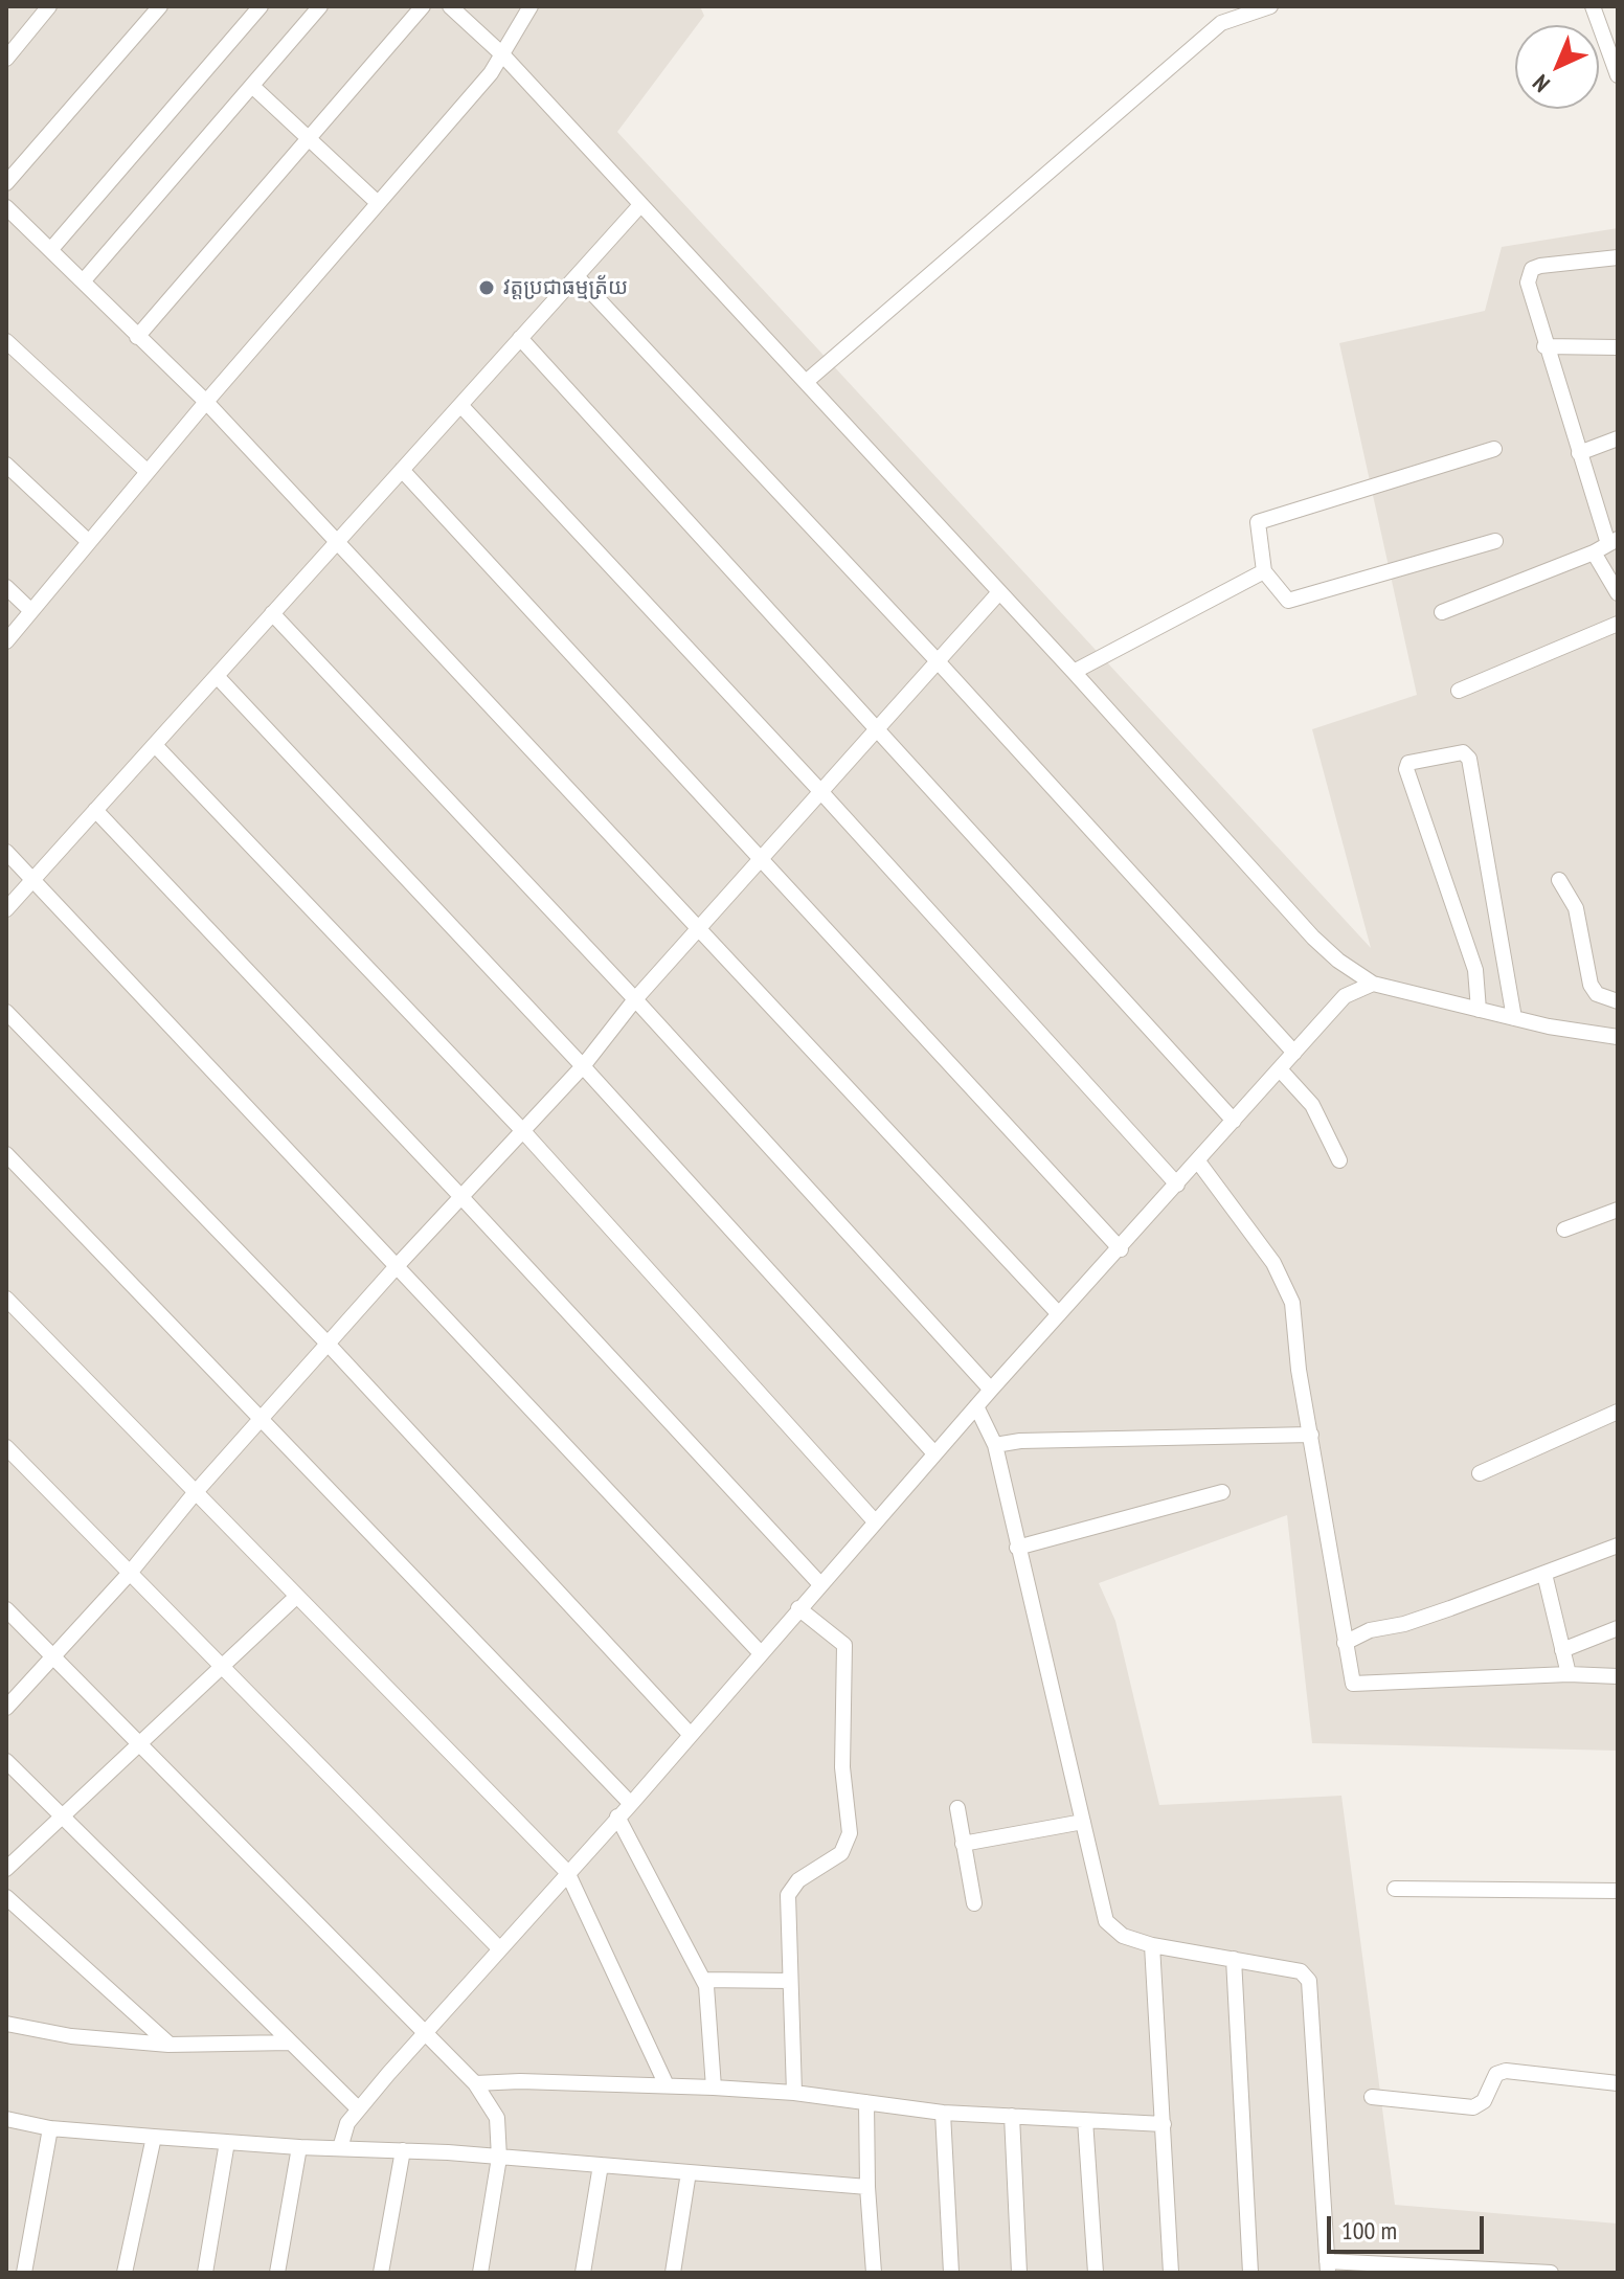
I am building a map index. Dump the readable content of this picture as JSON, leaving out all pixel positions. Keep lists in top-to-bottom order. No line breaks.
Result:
{"places":["វត្តប្រជាធម្មត្រ័យ"],"scale_bar":"100 m","north":"bottom left"}
